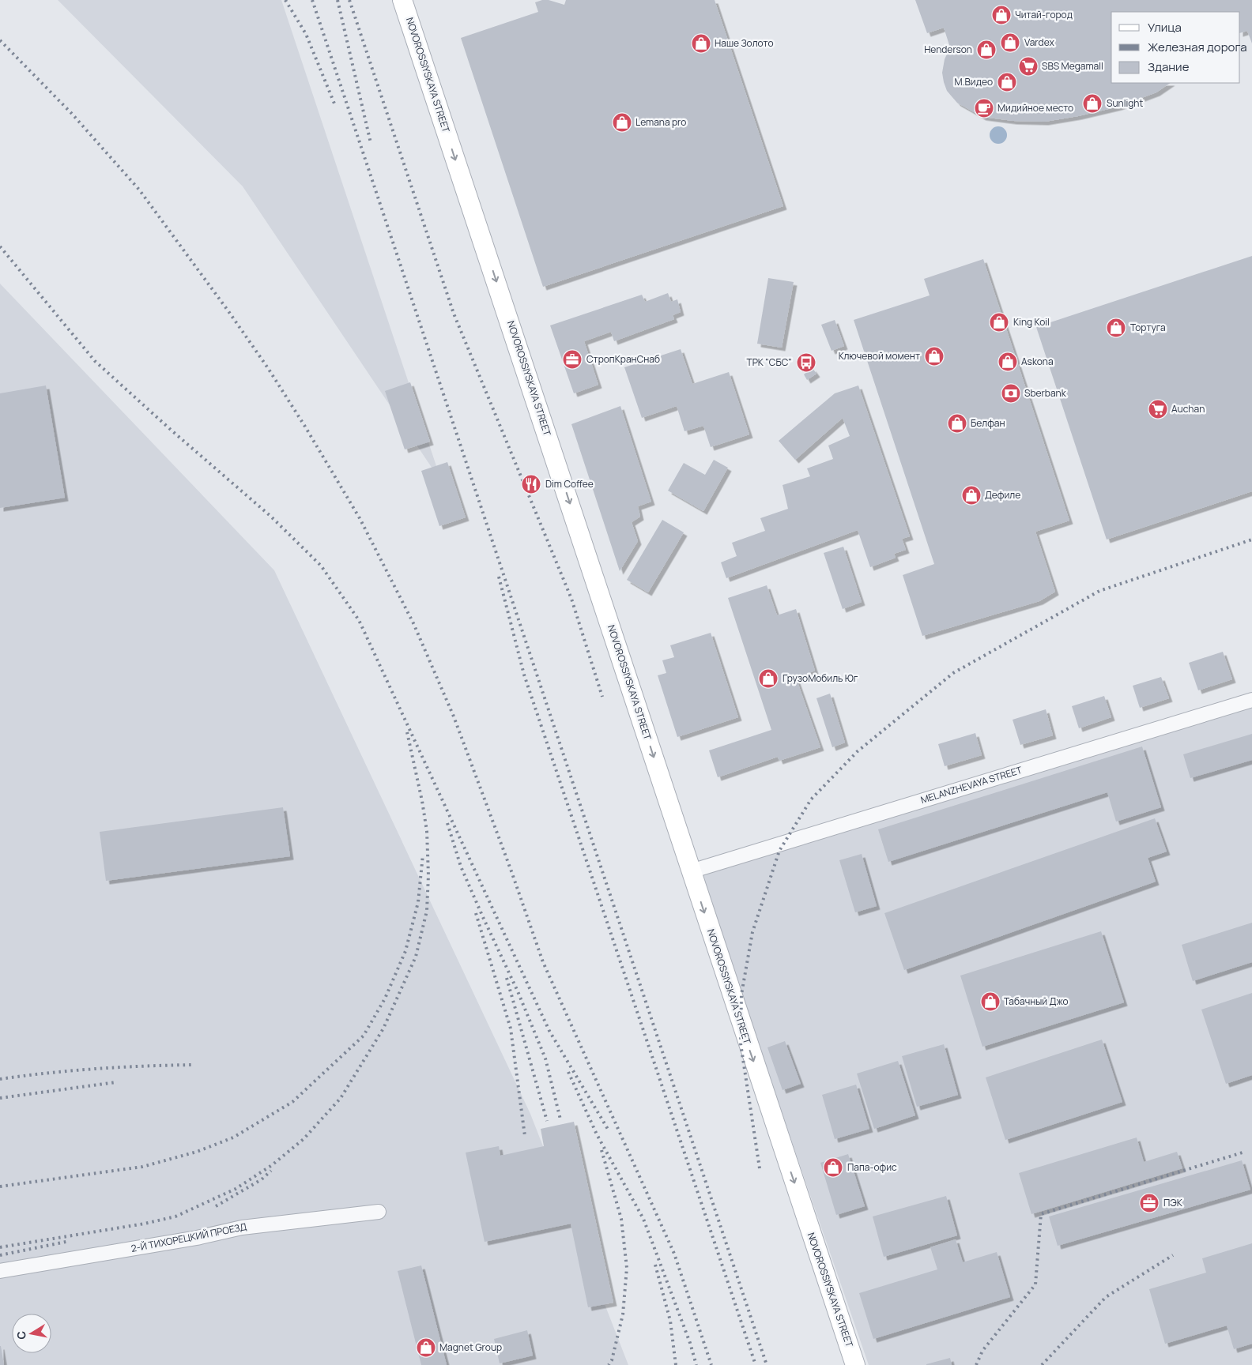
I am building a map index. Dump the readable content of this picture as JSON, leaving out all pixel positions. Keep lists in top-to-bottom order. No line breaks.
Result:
{"streets":{"main road":["NOVOROSSIYSKAYA STREET"],"street":["MELANZHEVAYA STREET","2-Й ТИХОРЕЦКИЙ ПРОЕЗД"]},"crossings":[["NOVOROSSIYSKAYA STREET","MELANZHEVAYA STREET"]],"one_way":["NOVOROSSIYSKAYA STREET"],"places":{"shop":["Читай-город","Vardex","Наше Золото","Henderson","М.Видео","Sunlight","Lemana pro","King Koil","Тортуга","Ключевой момент","Askona","Белфан","Дефиле","ГрузоМобиль Юг","Табачный Джо","Папа-офис","Magnet Group"],"supermarket":["SBS Megamall","Auchan"],"cafe":["Мидийное место"],"office":["СтропКранСнаб","ПЭК"],"bus stop":["ТРК \"СБС\""],"bank":["Sberbank"],"restaurant":["Dim Coffee"]},"legend":["Улица","Железная дорога","Здание"],"north":"left"}
